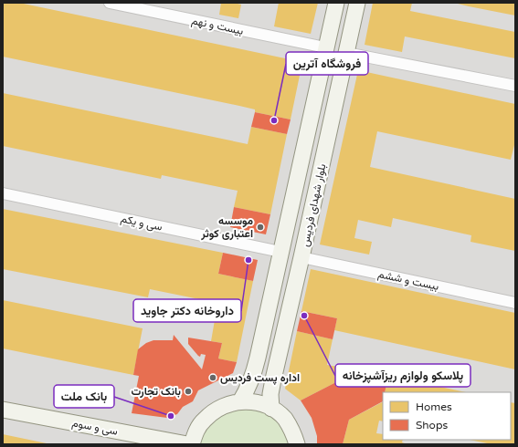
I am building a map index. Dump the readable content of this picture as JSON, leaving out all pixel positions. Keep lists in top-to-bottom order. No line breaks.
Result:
{"streets":{"main road":["بلوار شهدای فردیس","سی و سوم"],"street":["بیست و نهم","سی و یکم","بیست و ششم"]},"crossings":[["بیست و نهم","بلوار شهدای فردیس"],["بلوار شهدای فردیس","سی و یکم"],["بلوار شهدای فردیس","بیست و ششم"]],"places":["فروشگاه آترین","موسسه اعتباری کوثر","داروخانه دکتر جاوید","پلاسکو ولوازم ریزآشپزخانه","اداره پست فردیس","بانک تجارت","بانک ملت"],"legend":["Homes","Shops"]}
